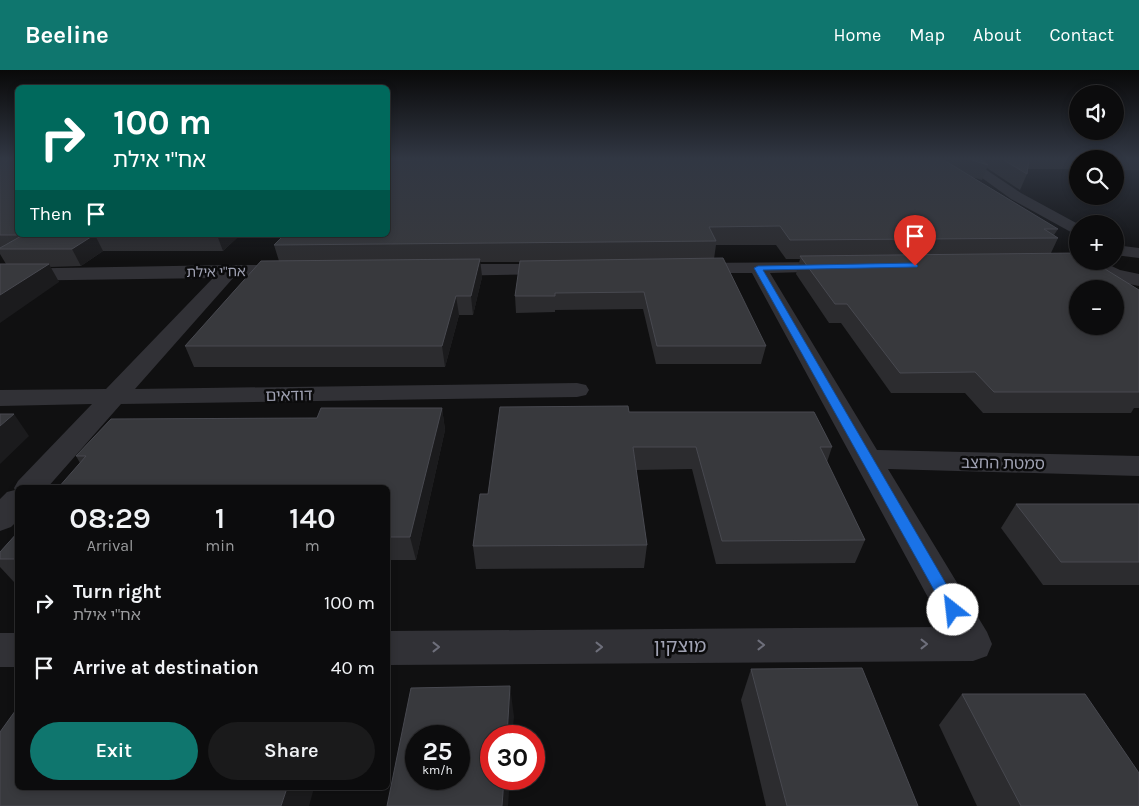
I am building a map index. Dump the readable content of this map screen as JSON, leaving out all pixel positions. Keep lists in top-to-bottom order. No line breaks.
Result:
{"streets":{"street":["אח\"י אילת","דודאים","סמטת החצב","מוצקין"]},"crossings":[["סמטת החצב","מוצקין"]],"page":{"header":"Beeline","nav":["Home","Map","About","Contact"],"map_buttons":["+","−"],"turn":["100 m","אח\"י אילת"],"then":"Then","eta":["08:29","Arrival","1","min","140","m"],"list":[{"name":"Turn right","note":"אח\"י אילת","value":"100 m"},{"name":"Arrive at destination","value":"40 m"}],"buttons":["Exit","Share"],"speed":"25 km/h","limit":"30"}}
